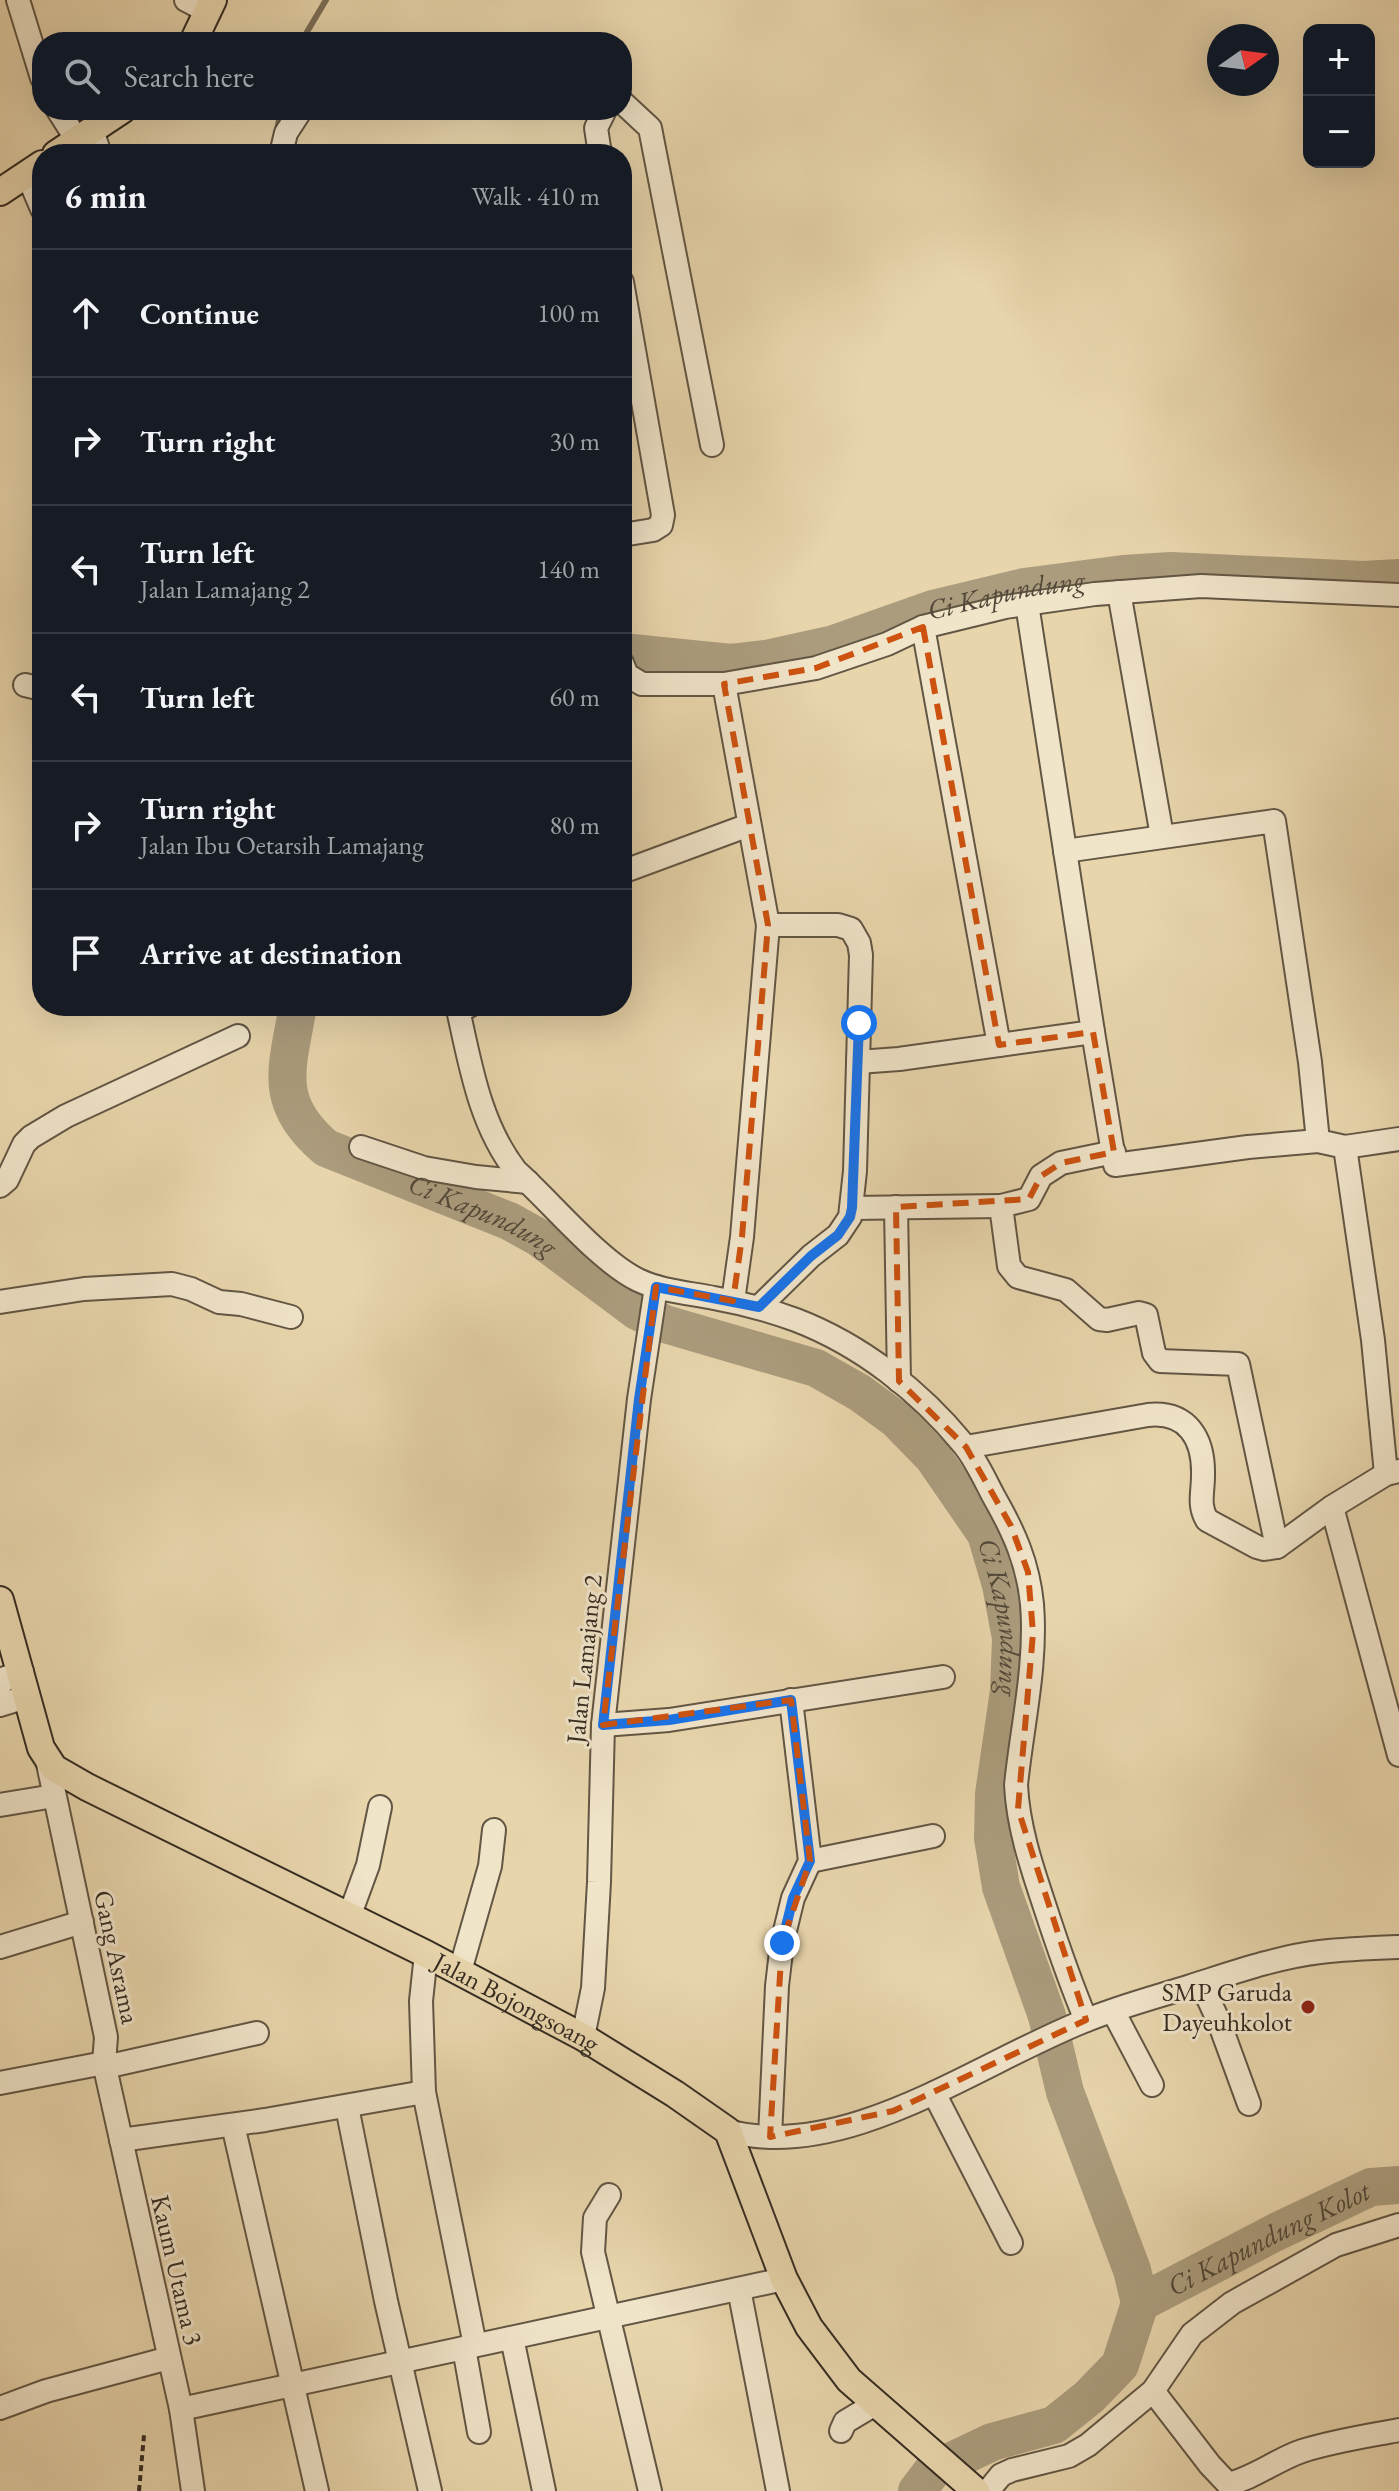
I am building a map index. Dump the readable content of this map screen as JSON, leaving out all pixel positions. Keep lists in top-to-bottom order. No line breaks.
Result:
{"streets":{"main road":["Jalan Bojongsoang"],"street":["Jalan Lamajang 2","Gang Asrama","Kaum Utama 3"]},"crossings":[["Jalan Lamajang 2","Jalan Bojongsoang"],["Gang Asrama","Jalan Bojongsoang"],["Gang Asrama","Kaum Utama 3"]],"water":["Ci Kapundung","Ci Kapundung Kolot"],"places":["SMP Garuda Dayeuhkolot"],"north":"right","page":{"map_buttons":["+","−"],"search":"Search here","heading":["6 min","Walk · 410 m"],"list":[["Continue","100 m"],["Turn right","30 m"],["Turn left","Jalan Lamajang 2","140 m"],["Turn left","60 m"],["Turn right","Jalan Ibu Oetarsih Lamajang","80 m"],"Arrive at destination"]}}
